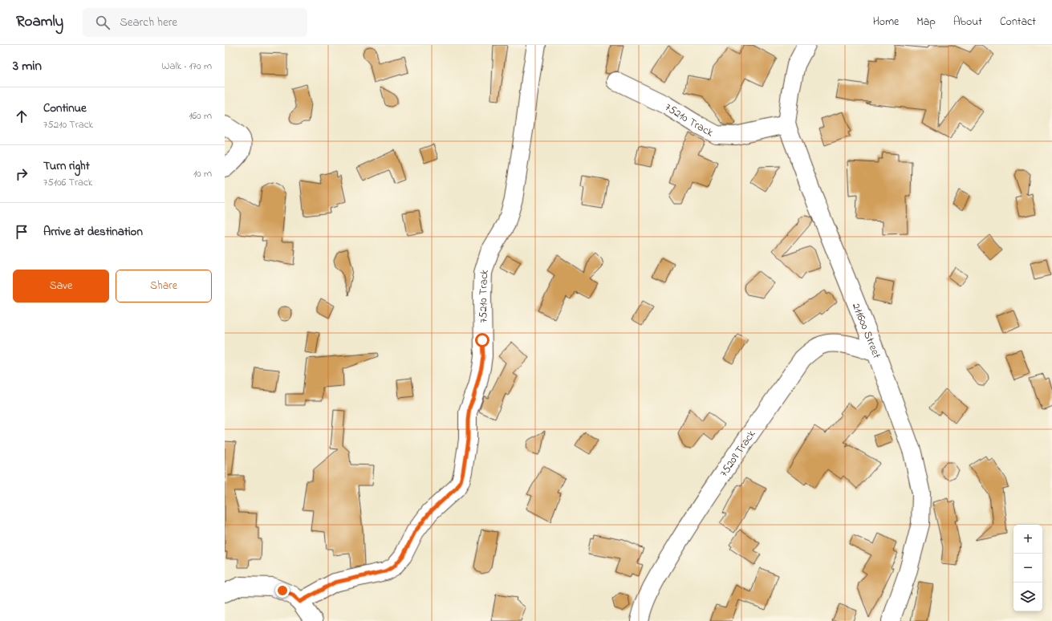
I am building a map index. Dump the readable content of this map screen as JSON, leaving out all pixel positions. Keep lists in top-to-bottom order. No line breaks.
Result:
{"streets":{"street":["75210 Track","211600 Street","75209 Track"]},"crossings":[["75210 Track","211600 Street"],["211600 Street","75209 Track"]],"page":{"header":"Roamly","search":"Search here","nav":["Home","Map","About","Contact"],"heading":["3 min","Walk · 170 m"],"list":[["Continue","75210 Track","160 m"],["Turn right","75106 Track","10 m"],"Arrive at destination"],"buttons":["Save","Share"],"map_buttons":["+","−"]}}
